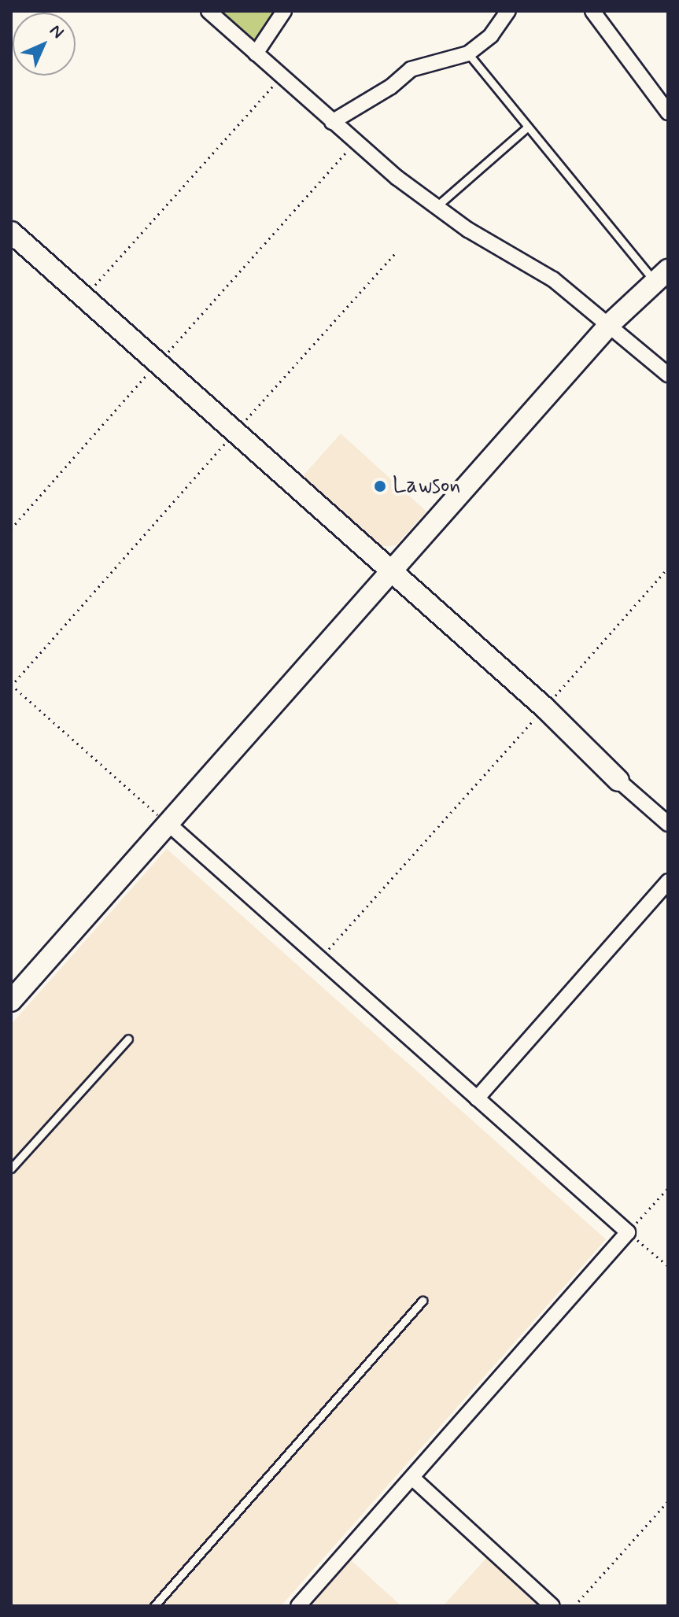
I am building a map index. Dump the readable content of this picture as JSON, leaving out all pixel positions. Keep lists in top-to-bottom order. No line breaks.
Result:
{"places":["Lawson"],"north":"top right"}
